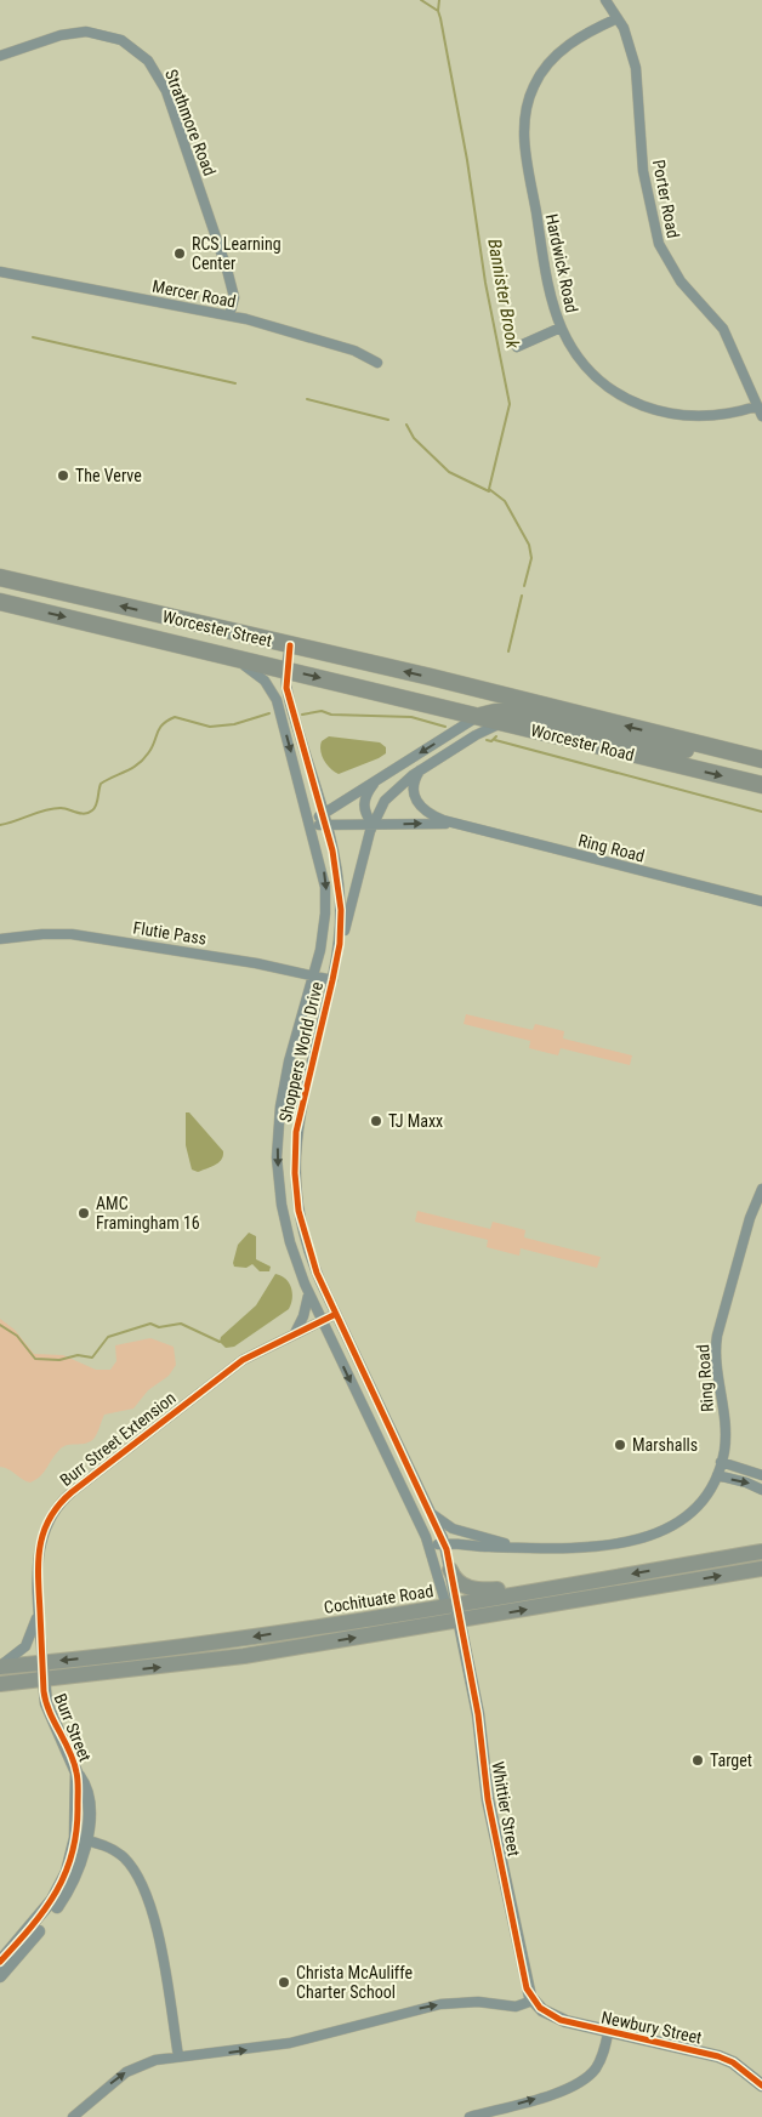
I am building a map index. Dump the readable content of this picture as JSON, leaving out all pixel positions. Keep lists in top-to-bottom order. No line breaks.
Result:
{"streets":{"highway":["Worcester Street","Worcester Road"],"main road":["Cochituate Road"],"street":["Strathmore Road","Porter Road","Hardwick Road","Mercer Road","Ring Road","Flutie Pass","Shoppers World Drive","Burr Street Extension","Burr Street","Whittier Street","Newbury Street"]},"crossings":[["Strathmore Road","Mercer Road"],["Porter Road","Hardwick Road"],["Worcester Street","Worcester Road"],["Worcester Street","Shoppers World Drive"],["Worcester Road","Shoppers World Drive"],["Ring Road","Shoppers World Drive"],["Flutie Pass","Shoppers World Drive"],["Shoppers World Drive","Burr Street Extension"],["Shoppers World Drive","Cochituate Road"],["Shoppers World Drive","Whittier Street"],["Burr Street Extension","Cochituate Road"],["Burr Street Extension","Burr Street"],["Cochituate Road","Burr Street"],["Cochituate Road","Whittier Street"],["Whittier Street","Newbury Street"]],"water":["Bannister Brook"],"places":["RCS Learning Center","The Verve","TJ Maxx","AMC Framingham 16","Marshalls","Target","Christa McAuliffe Charter School"]}
